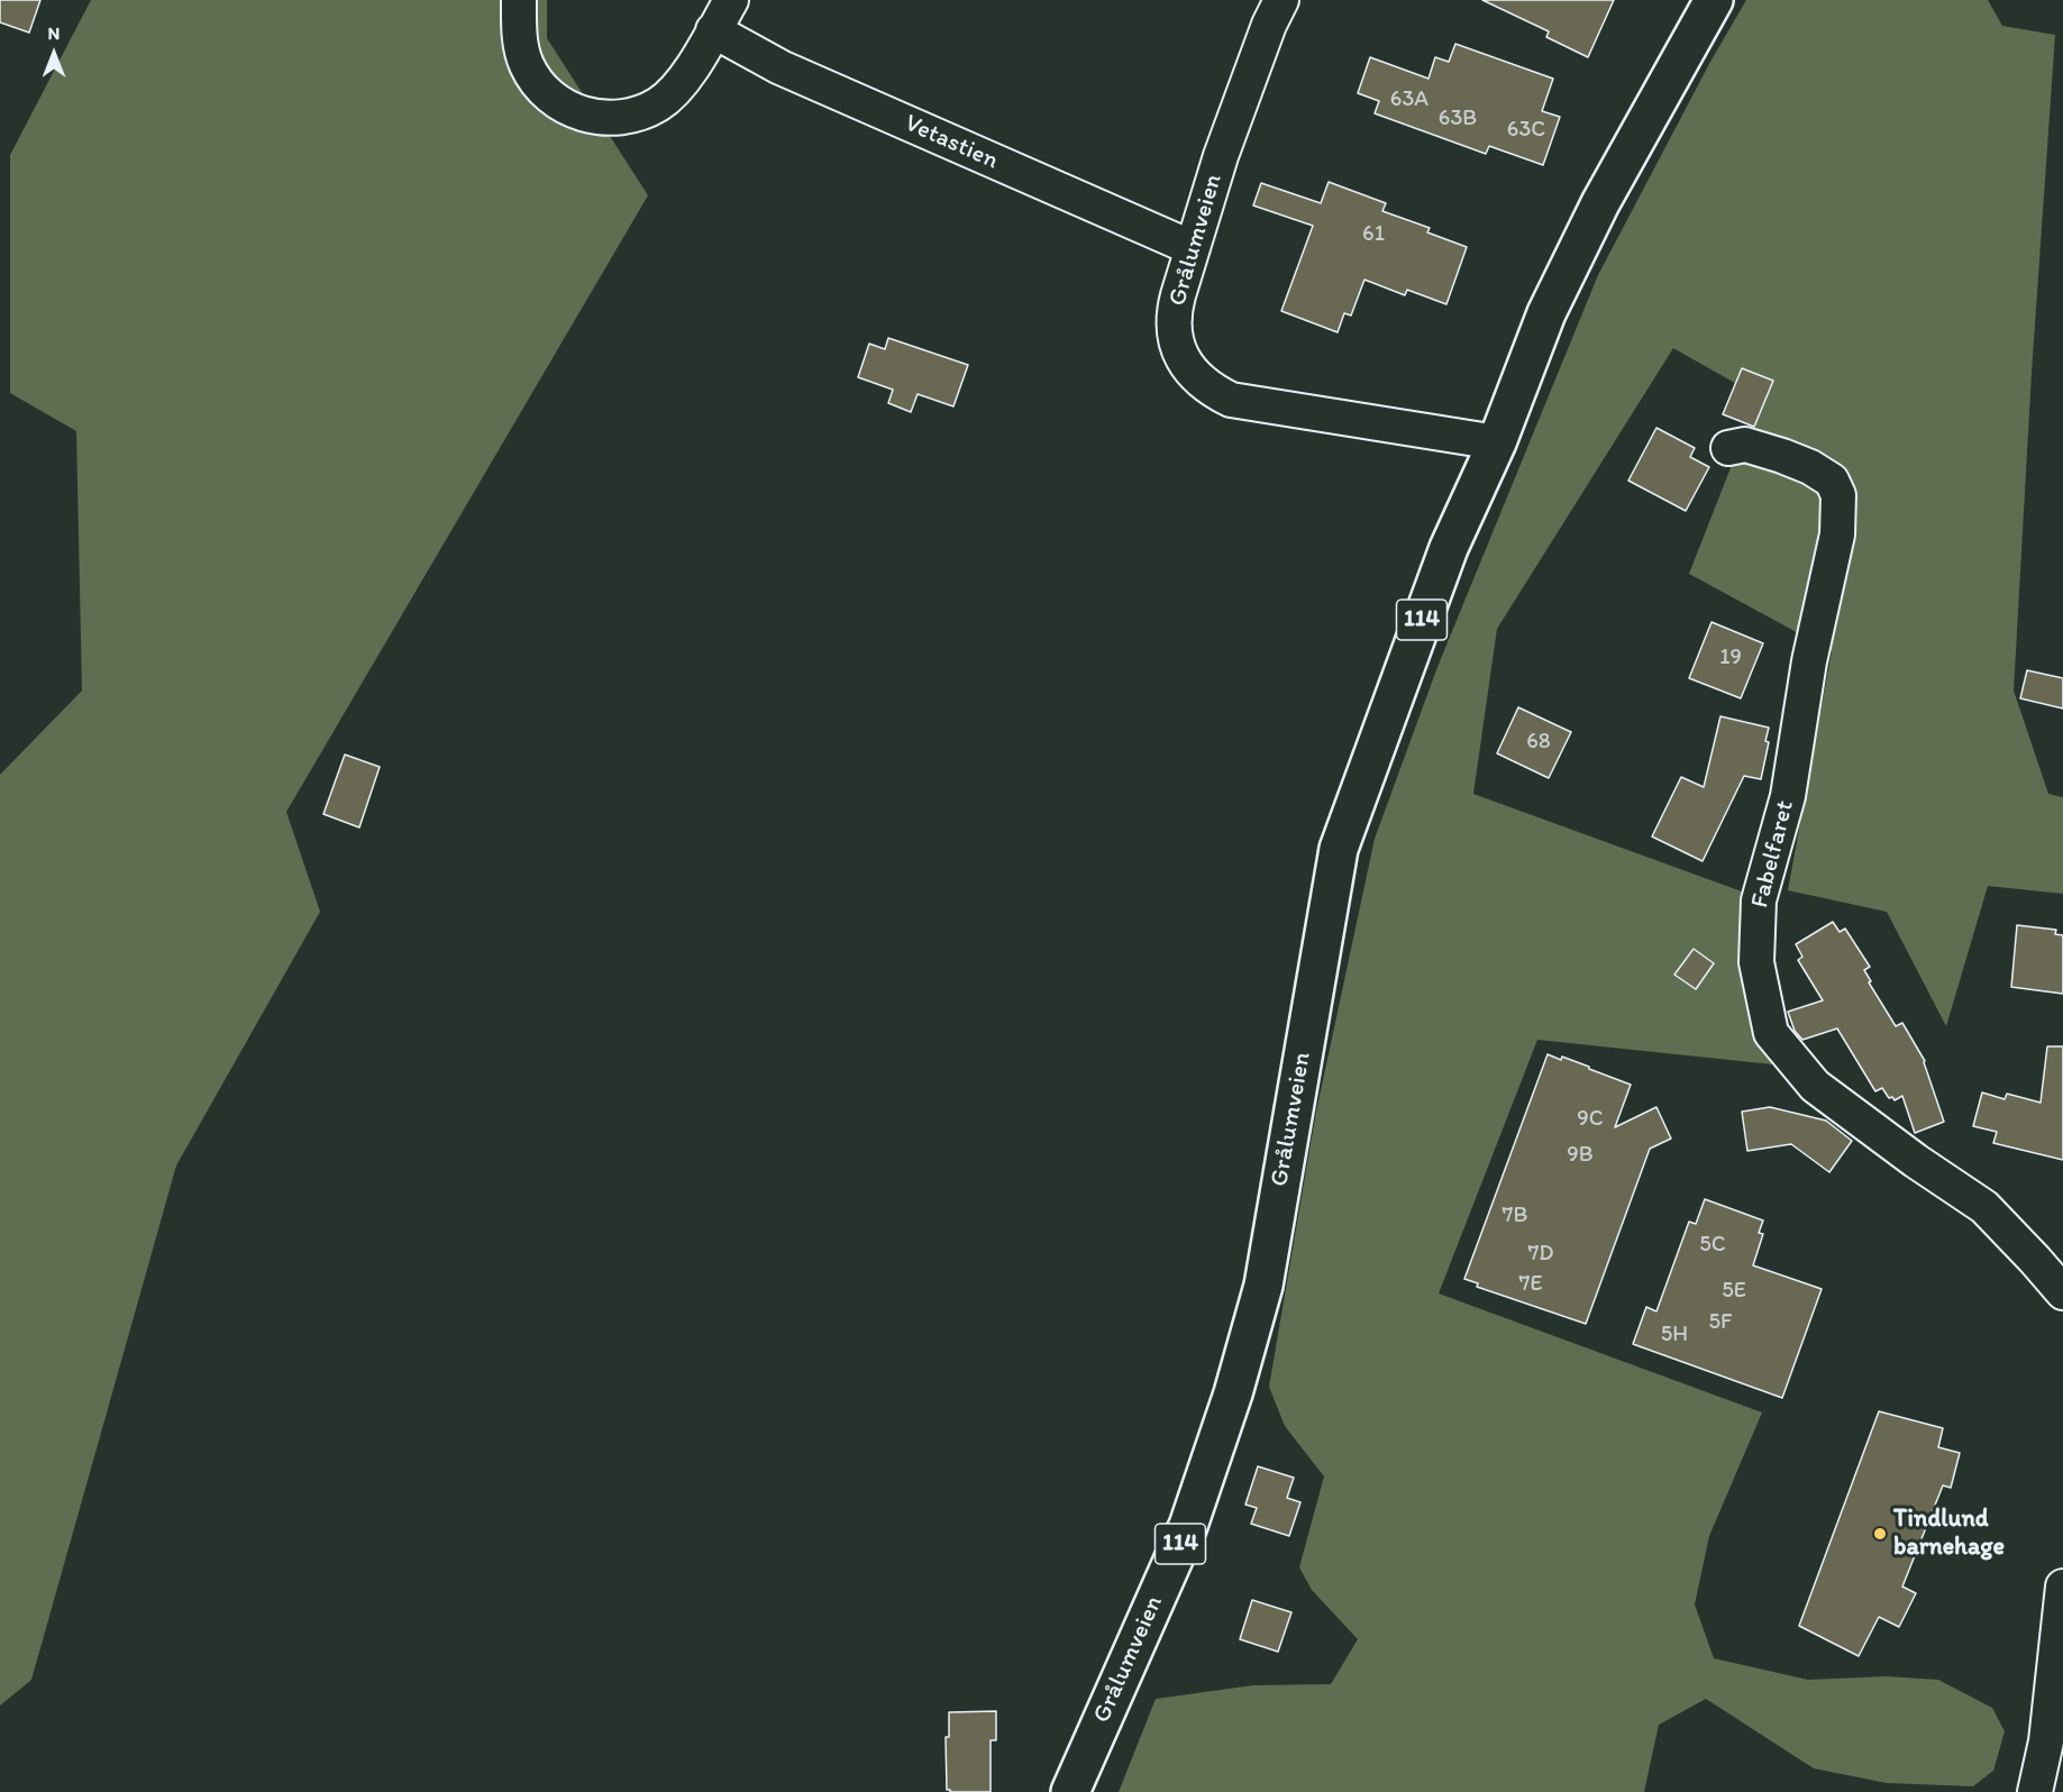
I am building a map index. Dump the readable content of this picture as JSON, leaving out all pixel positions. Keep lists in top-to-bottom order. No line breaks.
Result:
{"streets":{"main road":["Grålumveien","114"],"street":["Vetastien","Fabelfaret"]},"crossings":[["Vetastien","Grålumveien"]],"places":["Tindlund barnehage"],"house_numbers":["63A","63B","63C","61","19","68","9C","9B","7B","5C","7D","7E","5E","5F","5H"],"north":"top"}
